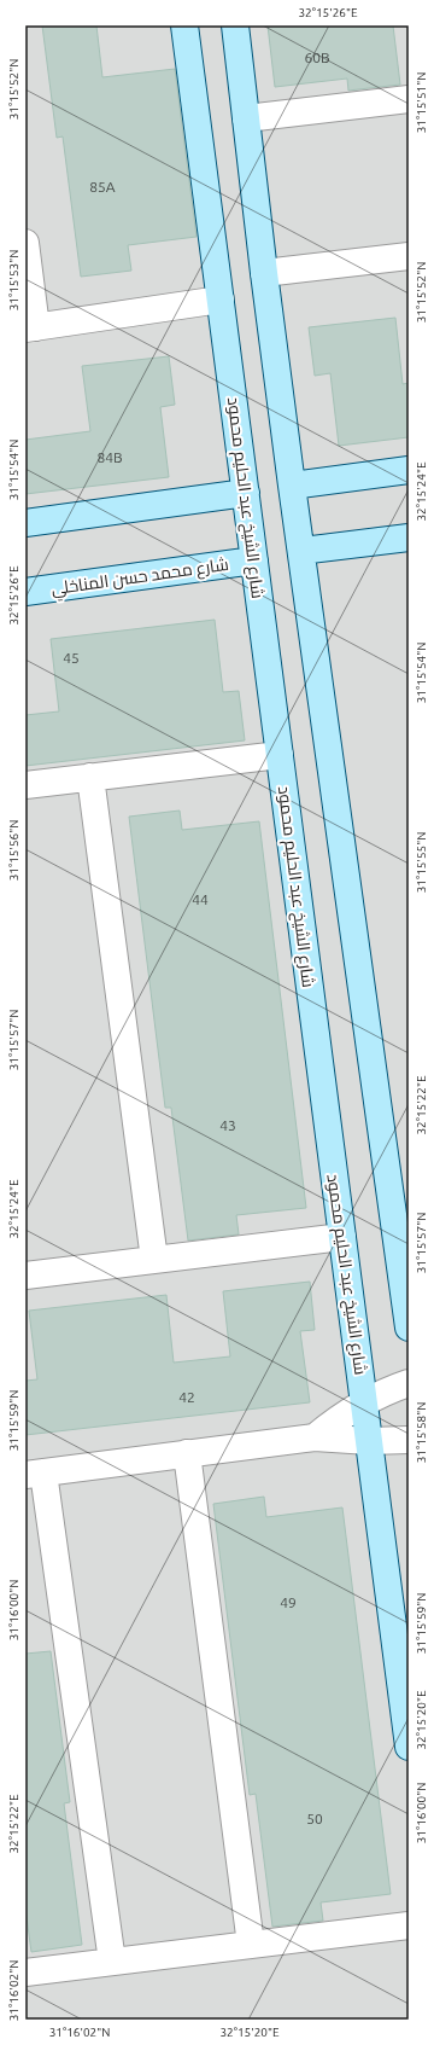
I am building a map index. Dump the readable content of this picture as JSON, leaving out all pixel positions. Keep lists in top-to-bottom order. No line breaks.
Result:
{"streets":{"street":["شارع الشيخ عبد الحليم محمود","شارع محمد حسن المناخلي"]},"crossings":[["شارع الشيخ عبد الحليم محمود","شارع محمد حسن المناخلي"]],"house_numbers":["60B","85A","84B","45","44","43","42","49","50"],"coordinates":["32°15'26\"E","31°15'52\"N","31°15'51\"N","31°15'53\"N","31°15'54\"N","32°15'24\"E","31°15'56\"N","31°15'55\"N","31°15'57\"N","32°15'22\"E","31°15'59\"N","31°15'58\"N","31°16'00\"N","32°15'20\"E","31°16'02\"N"]}
